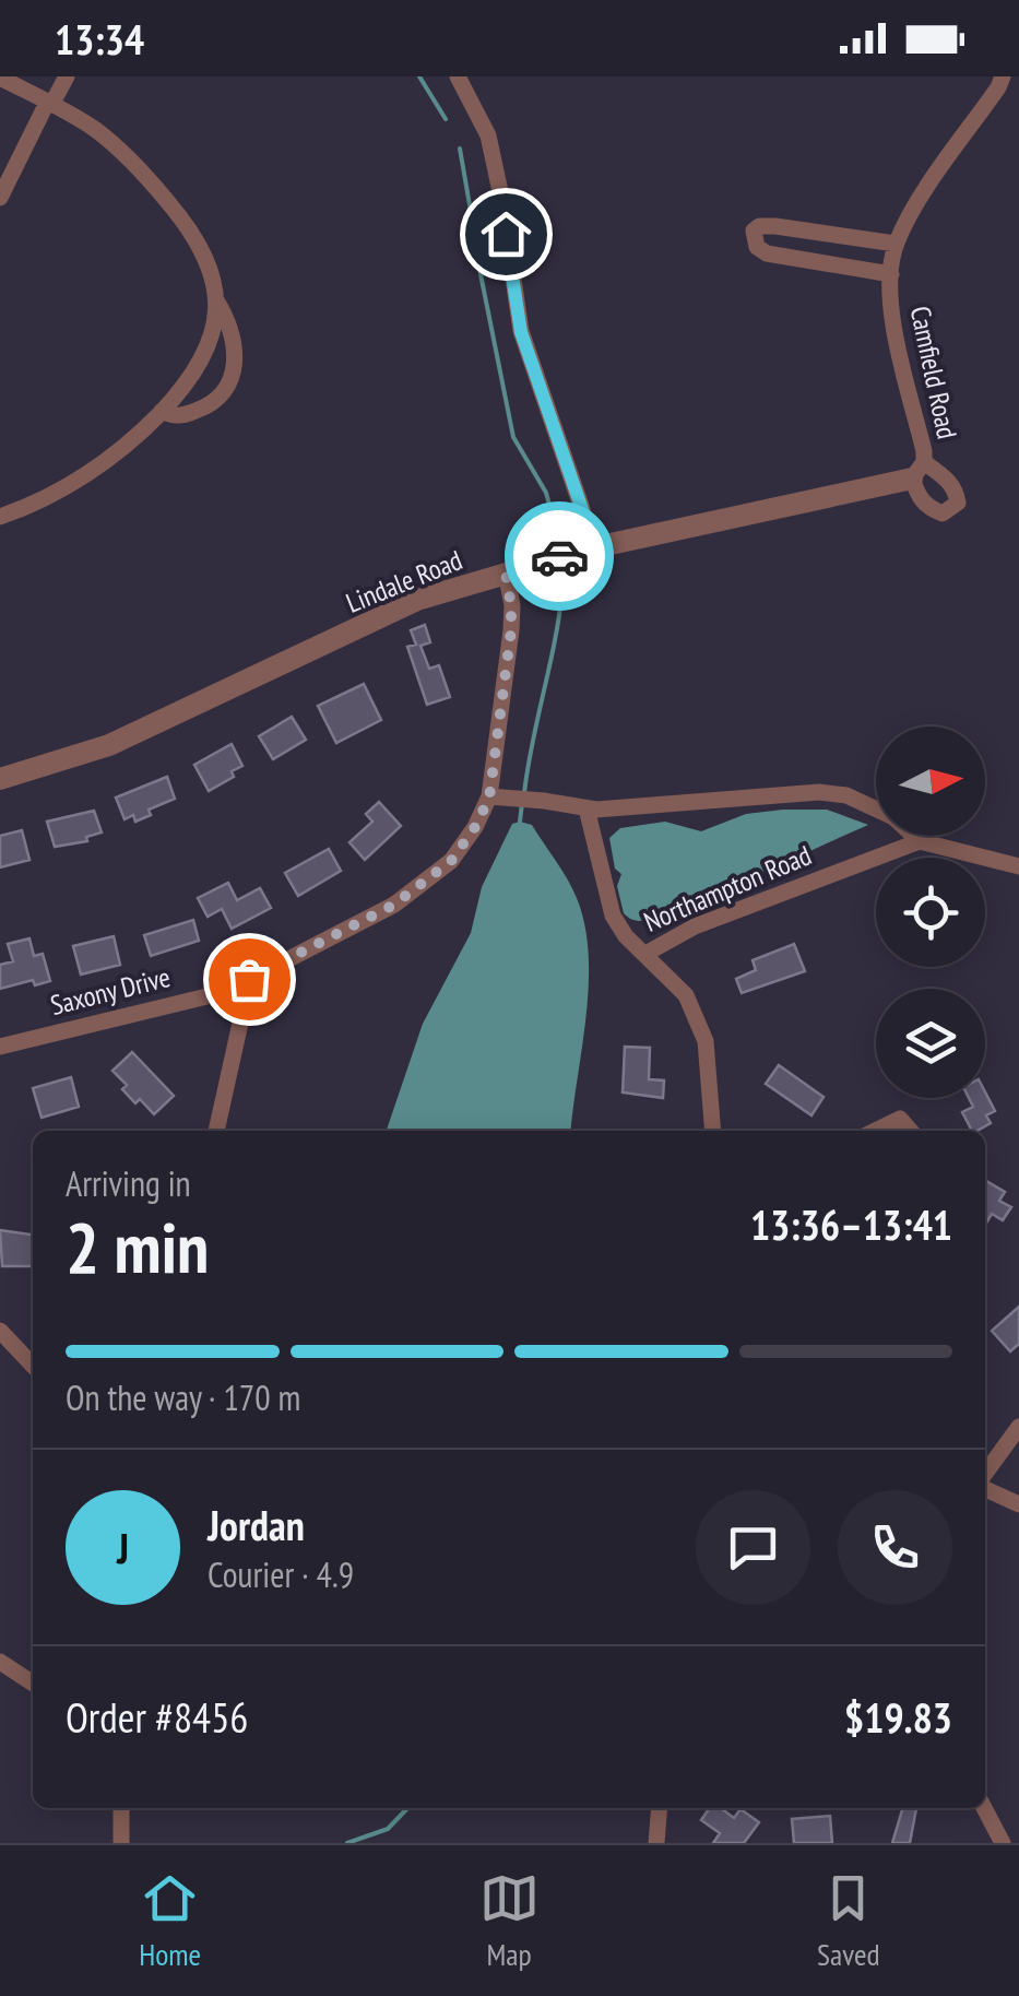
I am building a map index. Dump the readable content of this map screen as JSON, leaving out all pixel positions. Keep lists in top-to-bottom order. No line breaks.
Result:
{"streets":{"street":["Camfield Road","Lindale Road","Northampton Road","Saxony Drive"]},"crossings":[["Camfield Road","Lindale Road"]],"north":"right","page":{"status":"13:34","heading":["2 min","Arriving in","13:36–13:41"],"panel":["Jordan","Courier · 4.9","Order #8456","$19.83"],"bar":"On the way · 170 m","round":"J","tabs":["Home","Map","Saved"]}}
